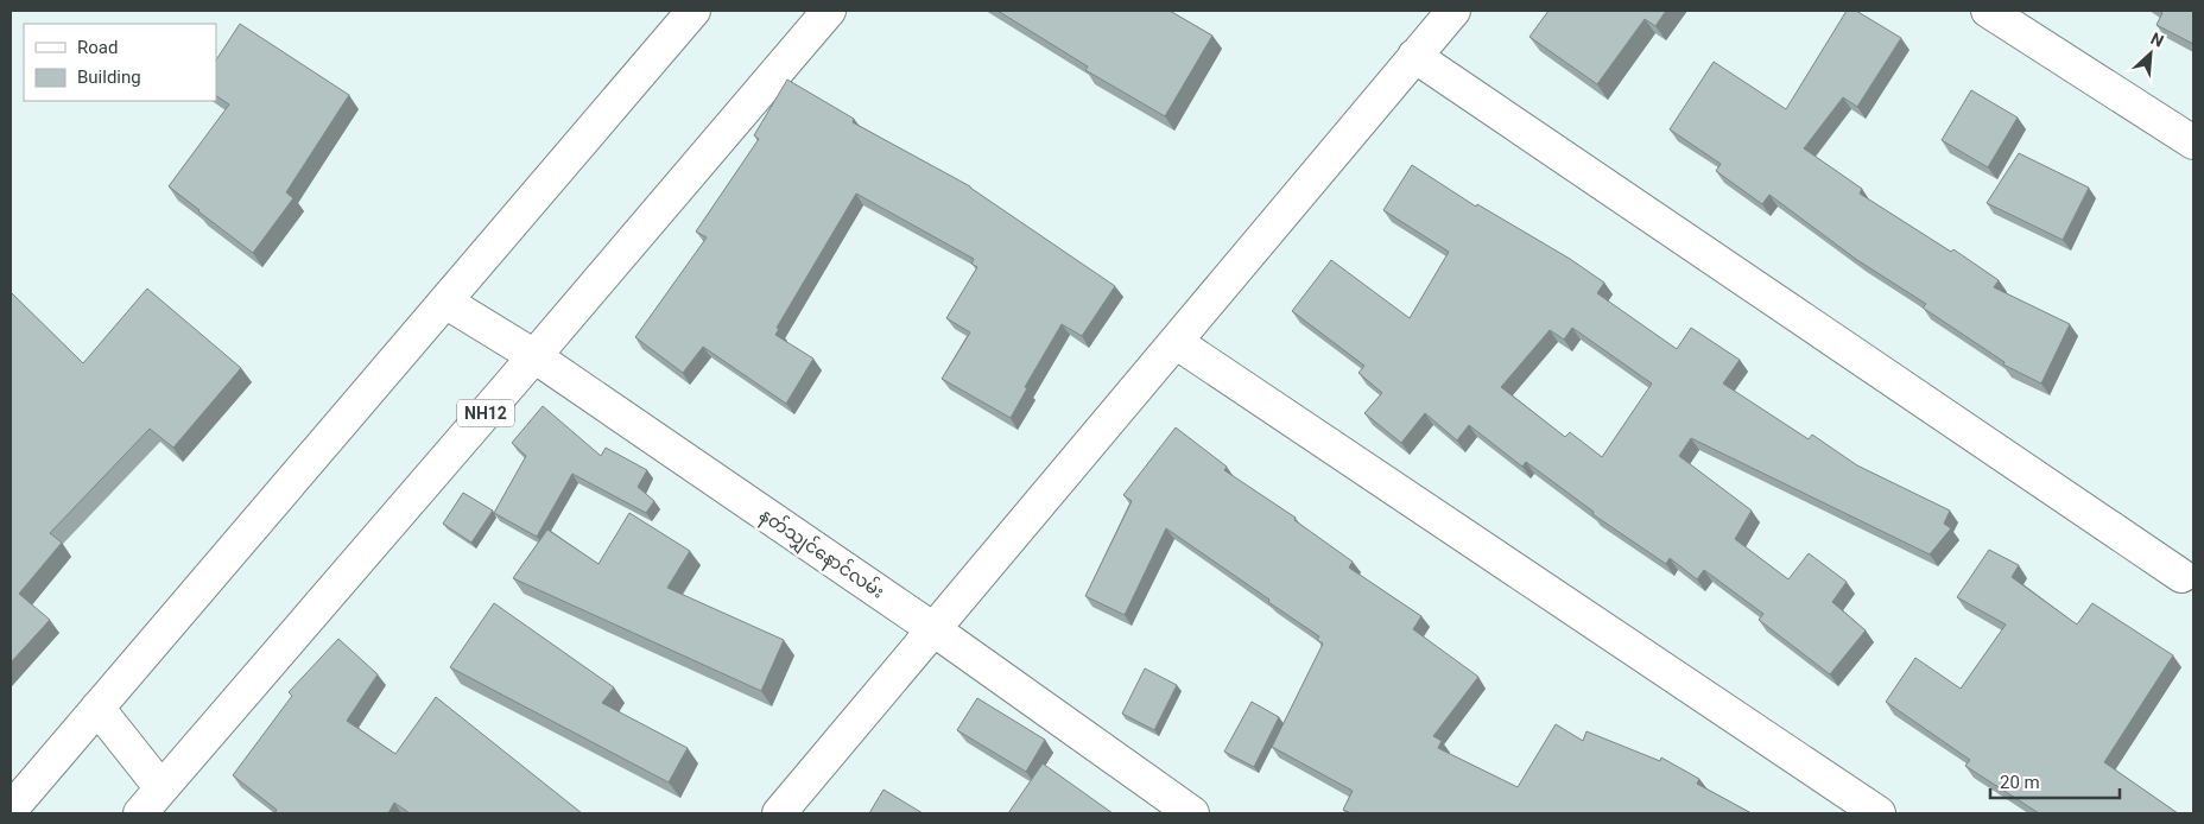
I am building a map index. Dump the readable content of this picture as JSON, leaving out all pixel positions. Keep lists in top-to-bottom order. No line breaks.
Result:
{"streets":{"main road":["NH12","နတ်သျှင်နောင်လမ်း"]},"crossings":[["NH12","နတ်သျှင်နောင်လမ်း"]],"legend":["Road","Building"],"scale_bar":"20 m","north":"top right"}
